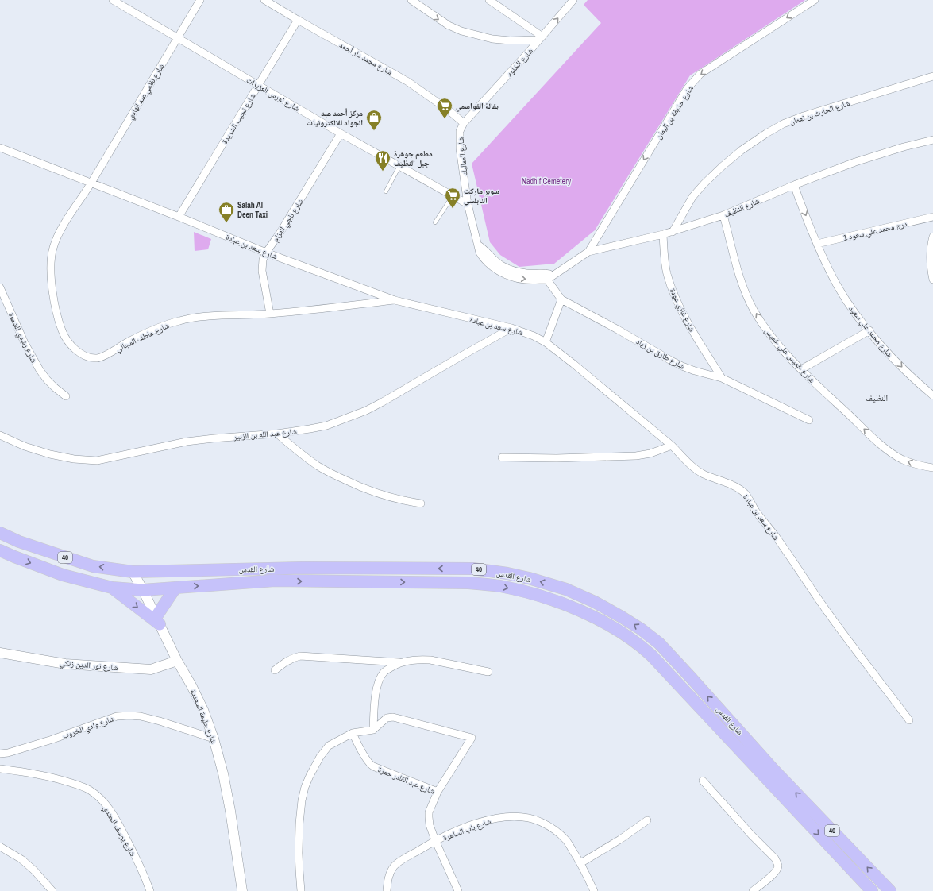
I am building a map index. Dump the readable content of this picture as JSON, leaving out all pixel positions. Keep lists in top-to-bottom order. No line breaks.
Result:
{"streets":{"highway":["40","شارع القدس"],"street":["شارع محمد دار أحمد","شارع الخلود","شارع نظمي عبد الهادي","شارع نورس العزيزات","شارع حذيفة بن اليمان","شارع الحارث بن نعمان","شارع نجيب الشريدة","شارع المماليك","شارع النظيف","شارع ناجي العزام","درج محمد علي سعود 1","شارع سعد بن عبادة","شارع غازي عودة","شارع محمد علي سعود","شارع عاطف المجالي","شارع رشدي الشمعة","شارع طارق بن زياد","شارع خميس علي خميس","شارع عبد الله بن الزبير","شارع نور الدين زنكي","شارع حليمة السعدية","شارع وادي الخروب","شارع عبد القادر حمزة","شارع باب الساهرة","شارع يوسف الجندي"]},"crossings":[["شارع محمد دار أحمد","شارع الخلود"],["شارع محمد دار أحمد","شارع نجيب الشريدة"],["شارع محمد دار أحمد","شارع المماليك"],["شارع الخلود","شارع المماليك"],["شارع نظمي عبد الهادي","شارع نورس العزيزات"],["شارع نظمي عبد الهادي","شارع سعد بن عبادة"],["شارع نظمي عبد الهادي","شارع عاطف المجالي"],["شارع نورس العزيزات","شارع نجيب الشريدة"],["شارع نورس العزيزات","شارع المماليك"],["شارع نورس العزيزات","شارع ناجي العزام"],["شارع حذيفة بن اليمان","شارع النظيف"],["شارع الحارث بن نعمان","شارع النظيف"],["شارع نجيب الشريدة","شارع سعد بن عبادة"],["شارع المماليك","شارع النظيف"],["شارع المماليك","شارع طارق بن زياد"],["شارع النظيف","شارع غازي عودة"],["شارع النظيف","شارع محمد علي سعود"],["شارع النظيف","شارع طارق بن زياد"],["شارع النظيف","شارع خميس علي خميس"],["شارع ناجي العزام","شارع سعد بن عبادة"],["شارع ناجي العزام","شارع عاطف المجالي"],["درج محمد علي سعود 1","شارع محمد علي سعود"],["شارع سعد بن عبادة","شارع عاطف المجالي"],["شارع سعد بن عبادة","شارع عبد الله بن الزبير"],["شارع غازي عودة","شارع طارق بن زياد"],["شارع القدس","شارع حليمة السعدية"],["شارع نور الدين زنكي","شارع حليمة السعدية"],["شارع حليمة السعدية","شارع وادي الخروب"],["شارع عبد القادر حمزة","شارع باب الساهرة"]],"one_way":["شارع حذيفة بن اليمان","شارع محمد علي سعود","شارع خميس علي خميس"],"districts":["النظيف"],"parks":["Nadhif Cemetery"],"places":{"supermarket":["بقالة القواسمي","سوبر ماركت النابلسي"],"shop":["مركز أحمد عبد الجواد للالكترونيات"],"restaurant":["مطعم جوهرة جبل النظيف"],"office":["Salah Al Deen Taxi"]}}
